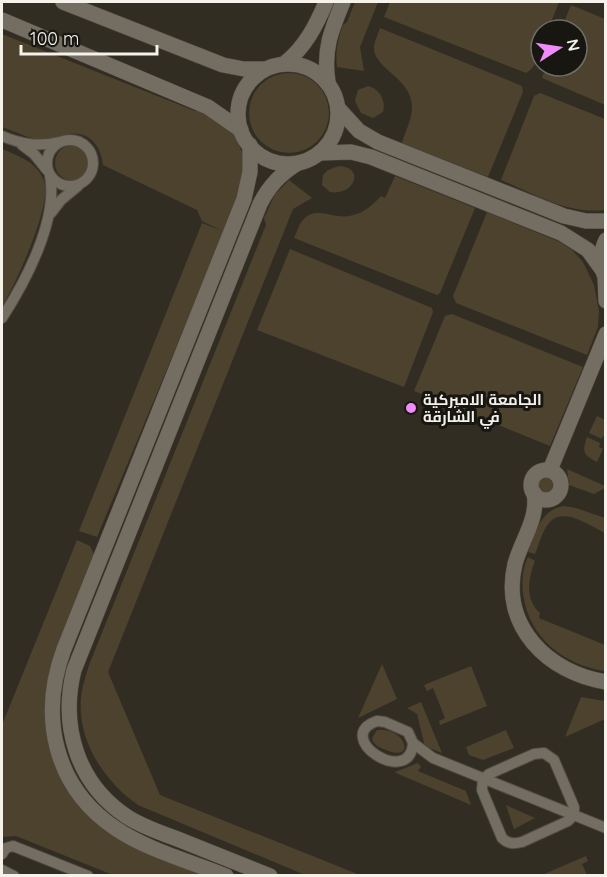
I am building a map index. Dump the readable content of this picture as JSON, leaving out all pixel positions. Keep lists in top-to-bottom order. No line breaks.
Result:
{"places":["الجامعة الاميركية في الشارقة"],"scale_bar":"100 m","north":"right"}
